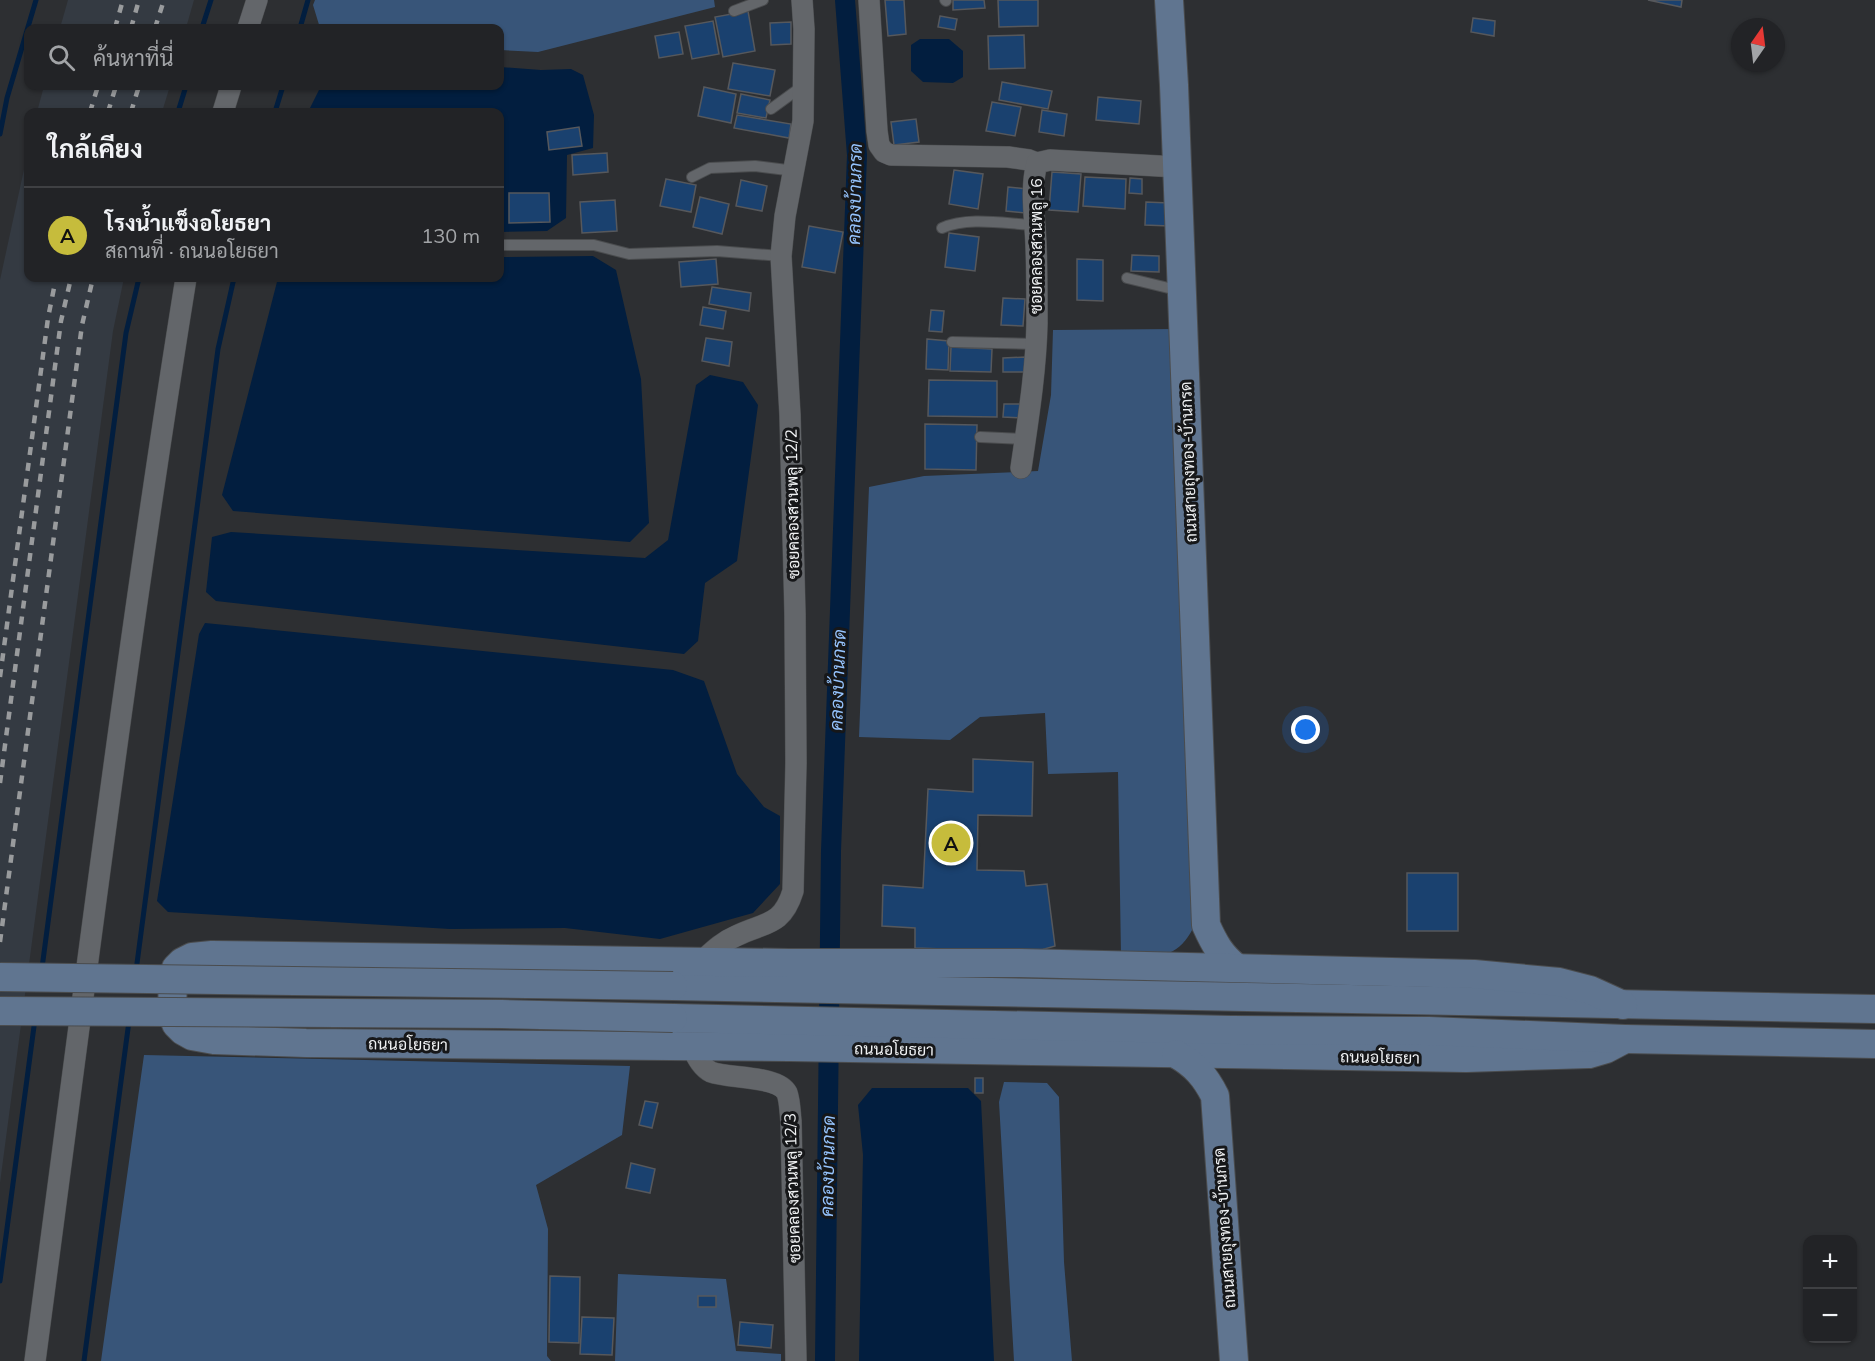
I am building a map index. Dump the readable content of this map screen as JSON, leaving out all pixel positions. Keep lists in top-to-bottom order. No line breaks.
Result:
{"streets":{"street":["ซอยคลองสวนพลู 16","ถนนสายถุงทอง-บ้านกรด","ซอยคลองสวนพลู 12/2","ถนนอโยธยา","ซอยคลองสวนพลู 12/3"]},"crossings":[["ซอยคลองสวนพลู 16","ถนนสายถุงทอง-บ้านกรด"],["ถนนสายถุงทอง-บ้านกรด","ถนนอโยธยา"],["ซอยคลองสวนพลู 12/2","ถนนอโยธยา"],["ถนนอโยธยา","ซอยคลองสวนพลู 12/3"]],"water":["คลองบ้านกรด"],"north":"top","page":{"search":"ค้นหาที่นี่","heading":"ใกล้เคียง","list":[{"mark":"A","name":"โรงน้ำแข็งอโยธยา","note":"สถานที่ · ถนนอโยธยา","value":"130 m"}],"pins":"A","map_buttons":["+","−"]}}
